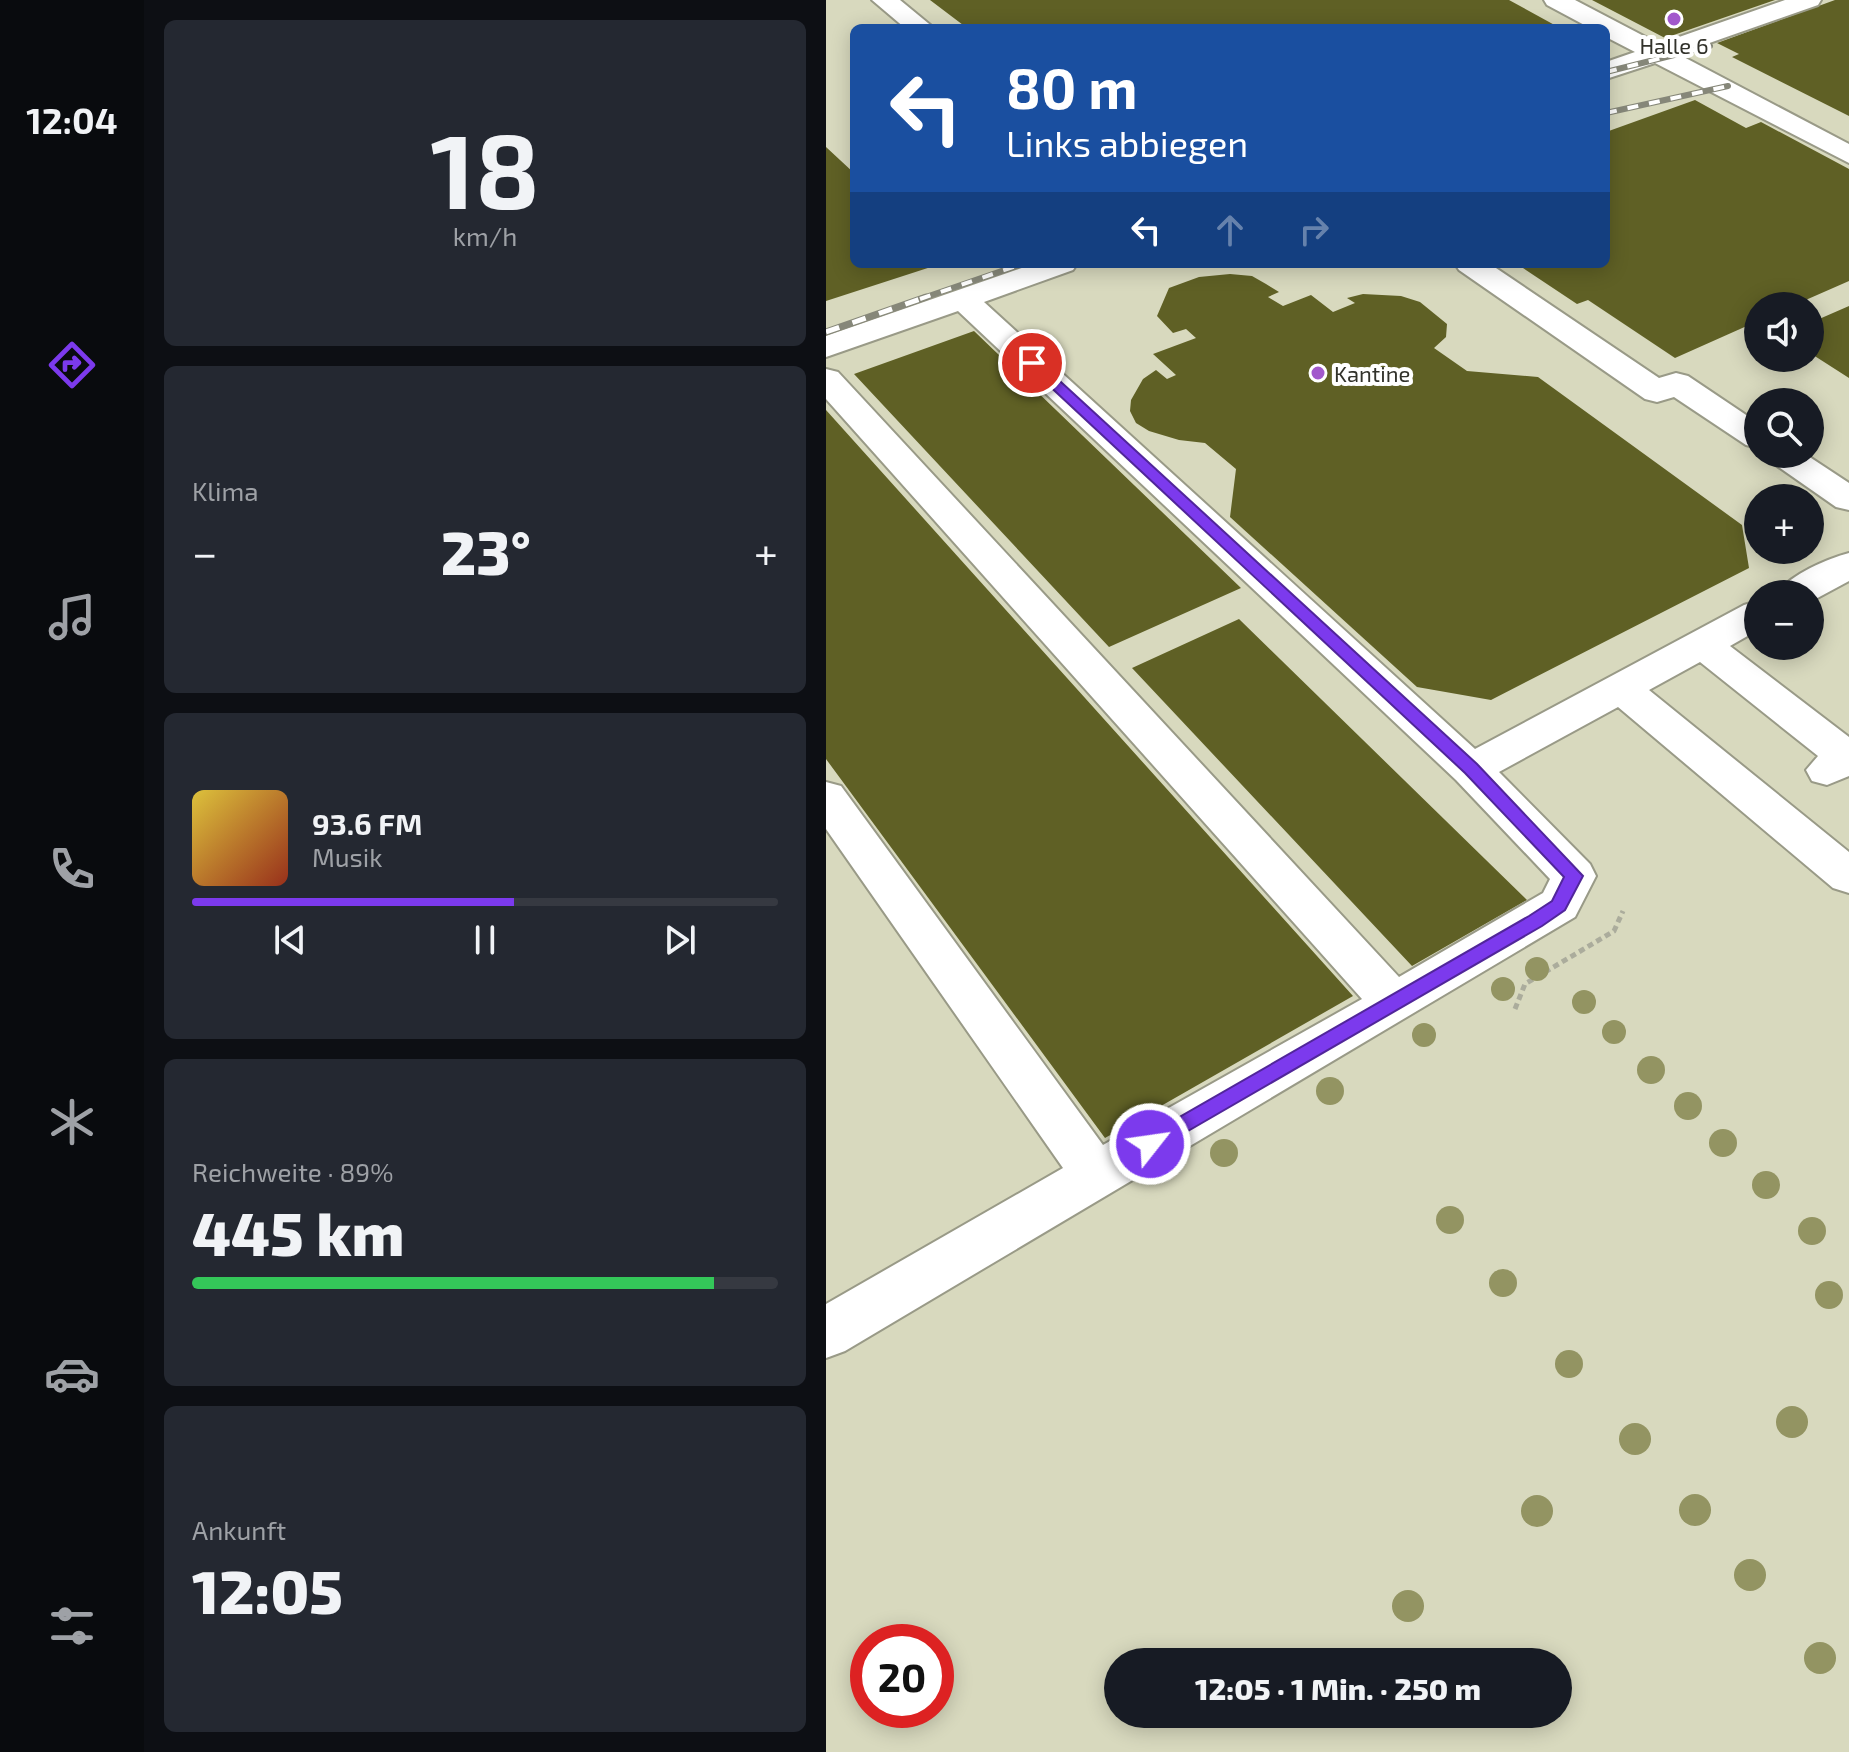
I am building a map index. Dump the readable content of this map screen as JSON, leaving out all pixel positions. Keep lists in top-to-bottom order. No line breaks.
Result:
{"places":["Halle 6","Kantine"],"page":{"tabs":"12:04","tile":[["18","km/h"],"Klima",["Reichweite · 89%","445 km"],["Ankunft","12:05"]],"turn":["80 m","Links abbiegen"],"map_buttons":["+","−"],"heat":["−","23°","+"],"song":["93.6 FM","Musik"],"limit":"20","trip":"12:05 · 1 Min. · 250 m"}}
